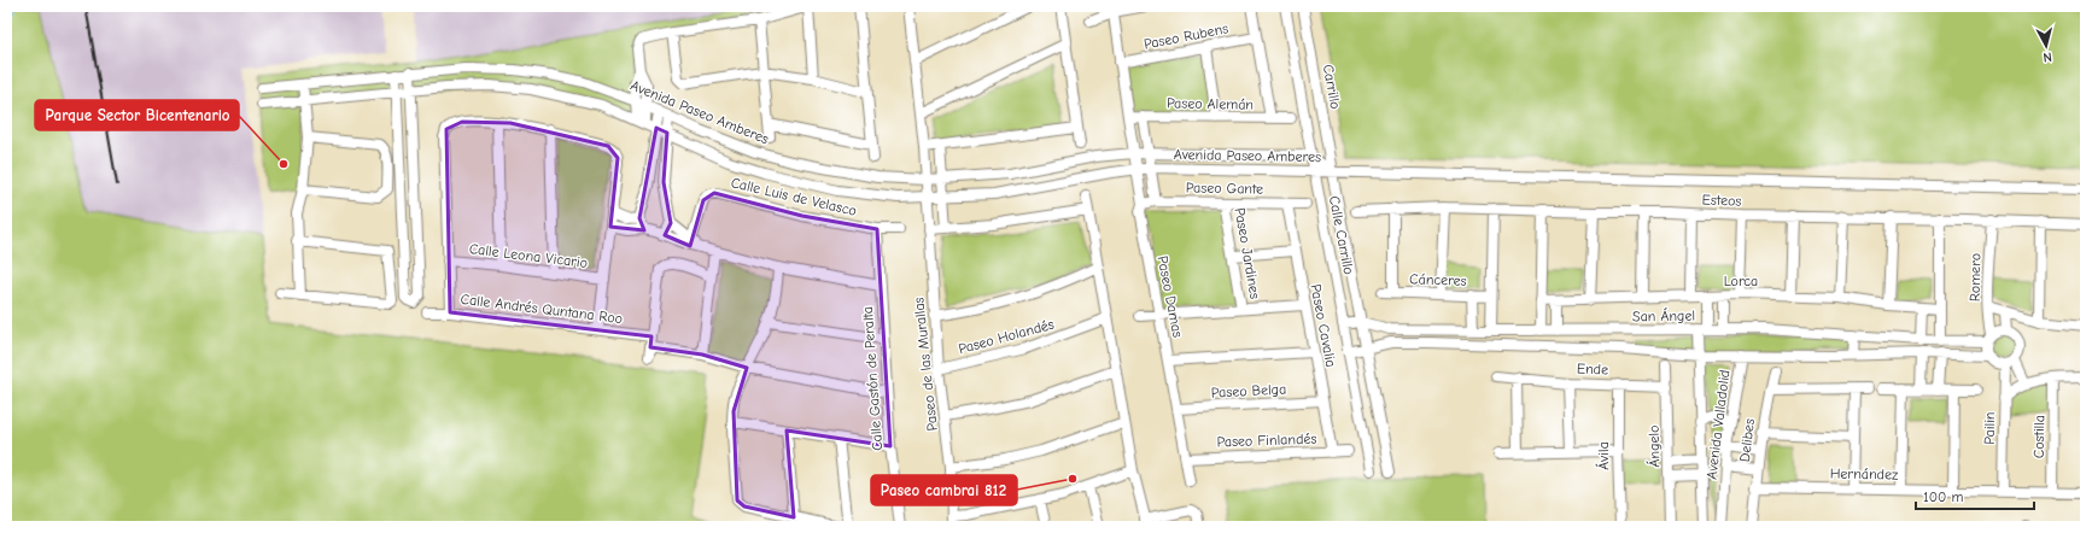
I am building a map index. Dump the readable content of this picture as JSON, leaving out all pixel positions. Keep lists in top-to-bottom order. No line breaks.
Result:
{"streets":{"street":["Paseo Rubens","Carrillo","Paseo Alemán","Avenida Paseo Amberes","Paseo Gante","Calle Luis de Velasco","Esteos","Calle Carrillo","Paseo Jardines","Calle Leona Vicario","Romero","Cánceres","Lorca","Paseo Damas","Calle Andrés Quntana Roo","San Ángel","Paseo Cavalia","Paseo Holandés","Paseo de las Murallas","Ende","Calle Gastón de Peralta","Paseo Belga","Avenida Valladolid","Pailin","Costilla","Paseo Finlandés","Delibes","Ángelo","Ávila","Hernández"]},"crossings":[["Paseo Rubens","Paseo Damas"],["Carrillo","Avenida Paseo Amberes"],["Carrillo","Calle Carrillo"],["Paseo Alemán","Paseo Damas"],["Avenida Paseo Amberes","Calle Carrillo"],["Avenida Paseo Amberes","Paseo Damas"],["Avenida Paseo Amberes","Paseo de las Murallas"],["Paseo Gante","Paseo Jardines"],["Paseo Gante","Paseo Damas"],["Paseo Gante","Paseo Cavalia"],["Calle Luis de Velasco","Calle Gastón de Peralta"],["Esteos","Romero"],["Calle Carrillo","San Ángel"],["Romero","San Ángel"],["Romero","Pailin"],["Lorca","Avenida Valladolid"],["Paseo Damas","Paseo Belga"],["Paseo Damas","Paseo Finlandés"],["San Ángel","Avenida Valladolid"],["San Ángel","Pailin"],["Paseo Cavalia","Paseo Belga"],["Paseo Cavalia","Paseo Finlandés"],["Paseo Holandés","Paseo de las Murallas"],["Ende","Ángelo"],["Ende","Ávila"],["Pailin","Hernández"],["Costilla","Hernández"],["Delibes","Hernández"]],"places":["Parque Sector Bicentenario","Paseo cambrai 812"],"scale_bar":"100 m","north":"bottom"}
